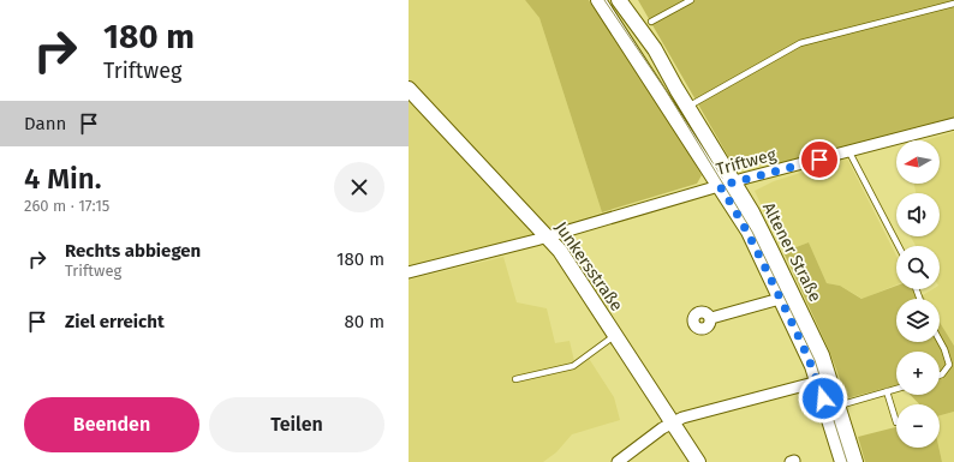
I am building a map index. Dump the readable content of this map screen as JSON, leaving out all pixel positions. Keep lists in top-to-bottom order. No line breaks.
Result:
{"streets":{"main road":["Altener Straße","Junkersstraße"],"street":["Triftweg"]},"crossings":[["Triftweg","Altener Straße"],["Triftweg","Junkersstraße"]],"north":"left","page":{"turn":["180 m","Triftweg"],"then":"Dann","map_buttons":["+","−"],"heading":["4 Min.","260 m · 17:15"],"list":[{"name":"Rechts abbiegen","note":"Triftweg","value":"180 m"},{"name":"Ziel erreicht","value":"80 m"}],"buttons":["Beenden","Teilen"]}}
